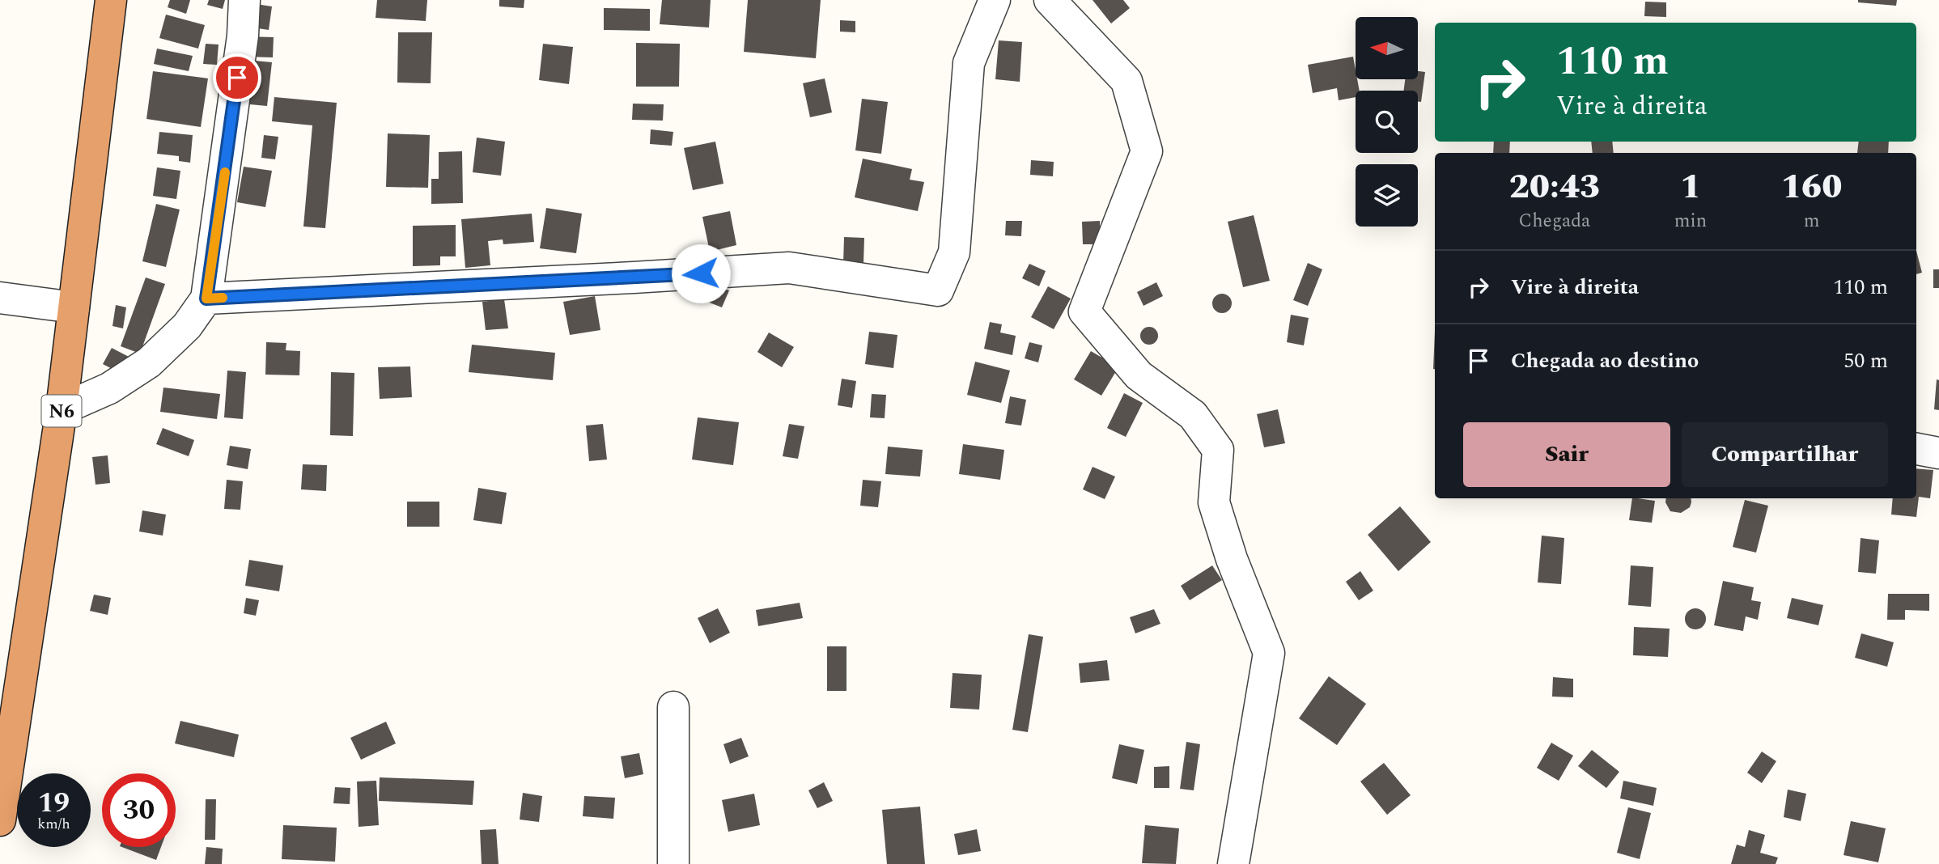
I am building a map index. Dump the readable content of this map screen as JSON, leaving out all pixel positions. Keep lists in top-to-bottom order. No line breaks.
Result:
{"streets":{"highway":["N6"]},"north":"left","page":{"turn":["110 m","Vire à direita"],"eta":["20:43","Chegada","1","min","160","m"],"list":[{"name":"Vire à direita","value":"110 m"},{"name":"Chegada ao destino","value":"50 m"}],"buttons":["Sair","Compartilhar"],"speed":"19 km/h","limit":"30"}}
